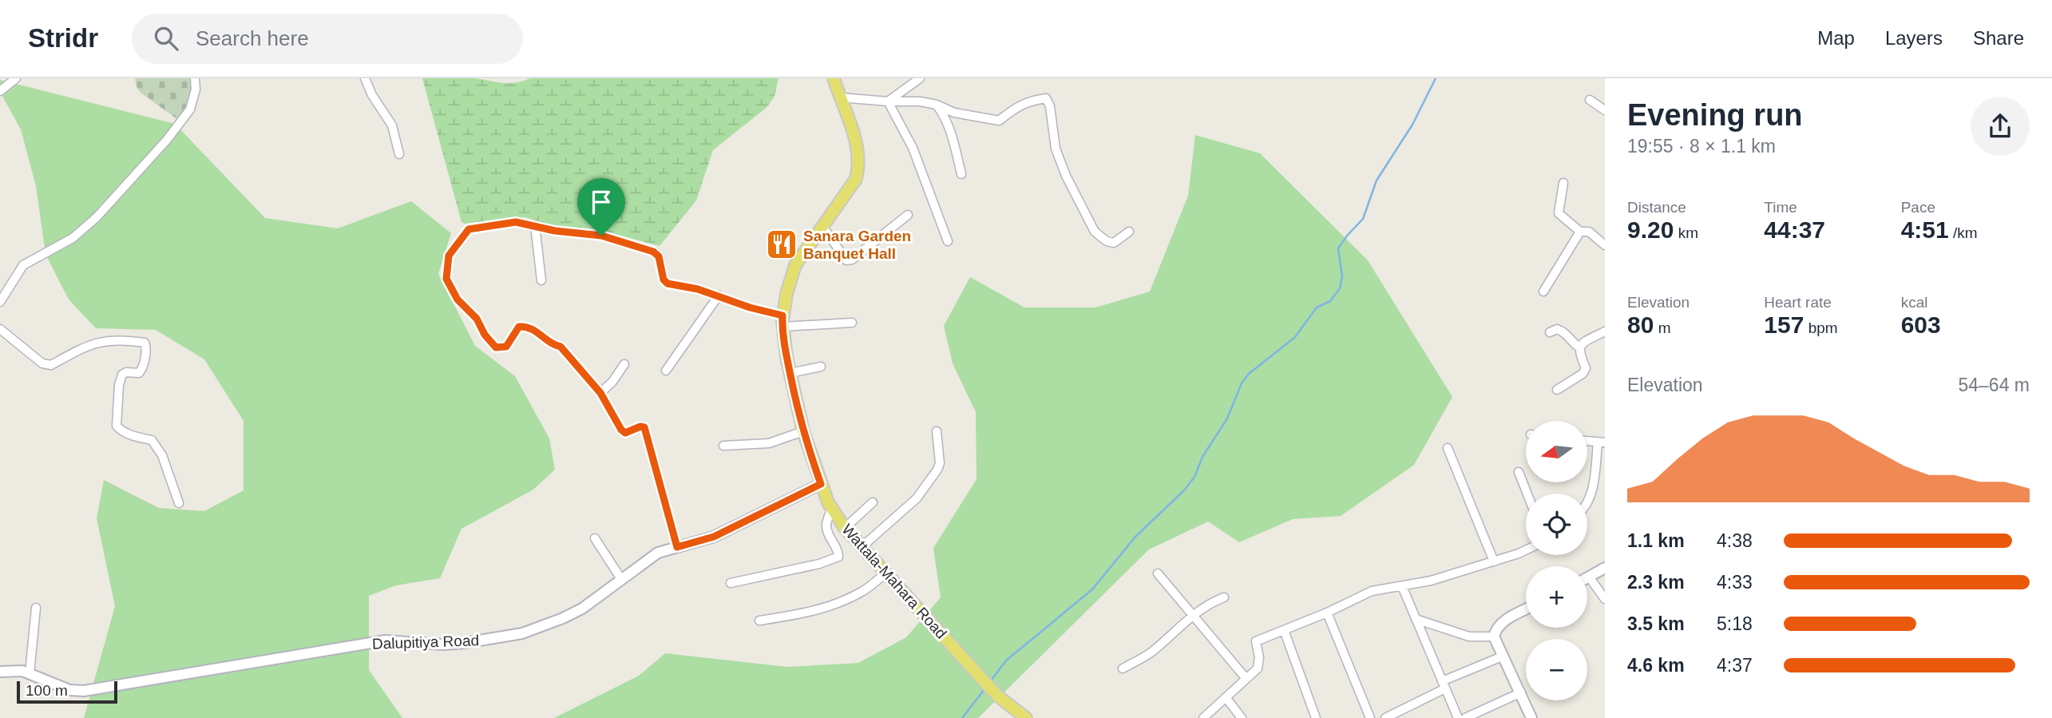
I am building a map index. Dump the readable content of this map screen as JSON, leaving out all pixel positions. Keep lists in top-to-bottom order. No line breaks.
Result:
{"streets":{"main road":["Wattala-Mahara Road"],"street":["Dalupitiya Road"]},"crossings":[["Wattala-Mahara Road","Dalupitiya Road"]],"places":{"restaurant":["Sanara Garden Banquet Hall"]},"scale_bar":"100 m","north":"left","page":{"header":"Stridr","search":"Search here","nav":["Map","Layers","Share"],"heading":["Evening run","19:55 · 8 × 1.1 km"],"stats":[["Distance","9.20 km"],["Time","44:37"],["Pace","4:51 /km"],["Elevation","80 m"],["Heart rate","157 bpm"],["kcal","603"]],"chart":["Elevation","54–64 m"],"map_buttons":["+","−"],"list":[{"name":"1.1 km","note":"4:38"},{"name":"2.3 km","note":"4:33"},{"name":"3.5 km","note":"5:18"},{"name":"4.6 km","note":"4:37"}],"scale":"100 m"}}
